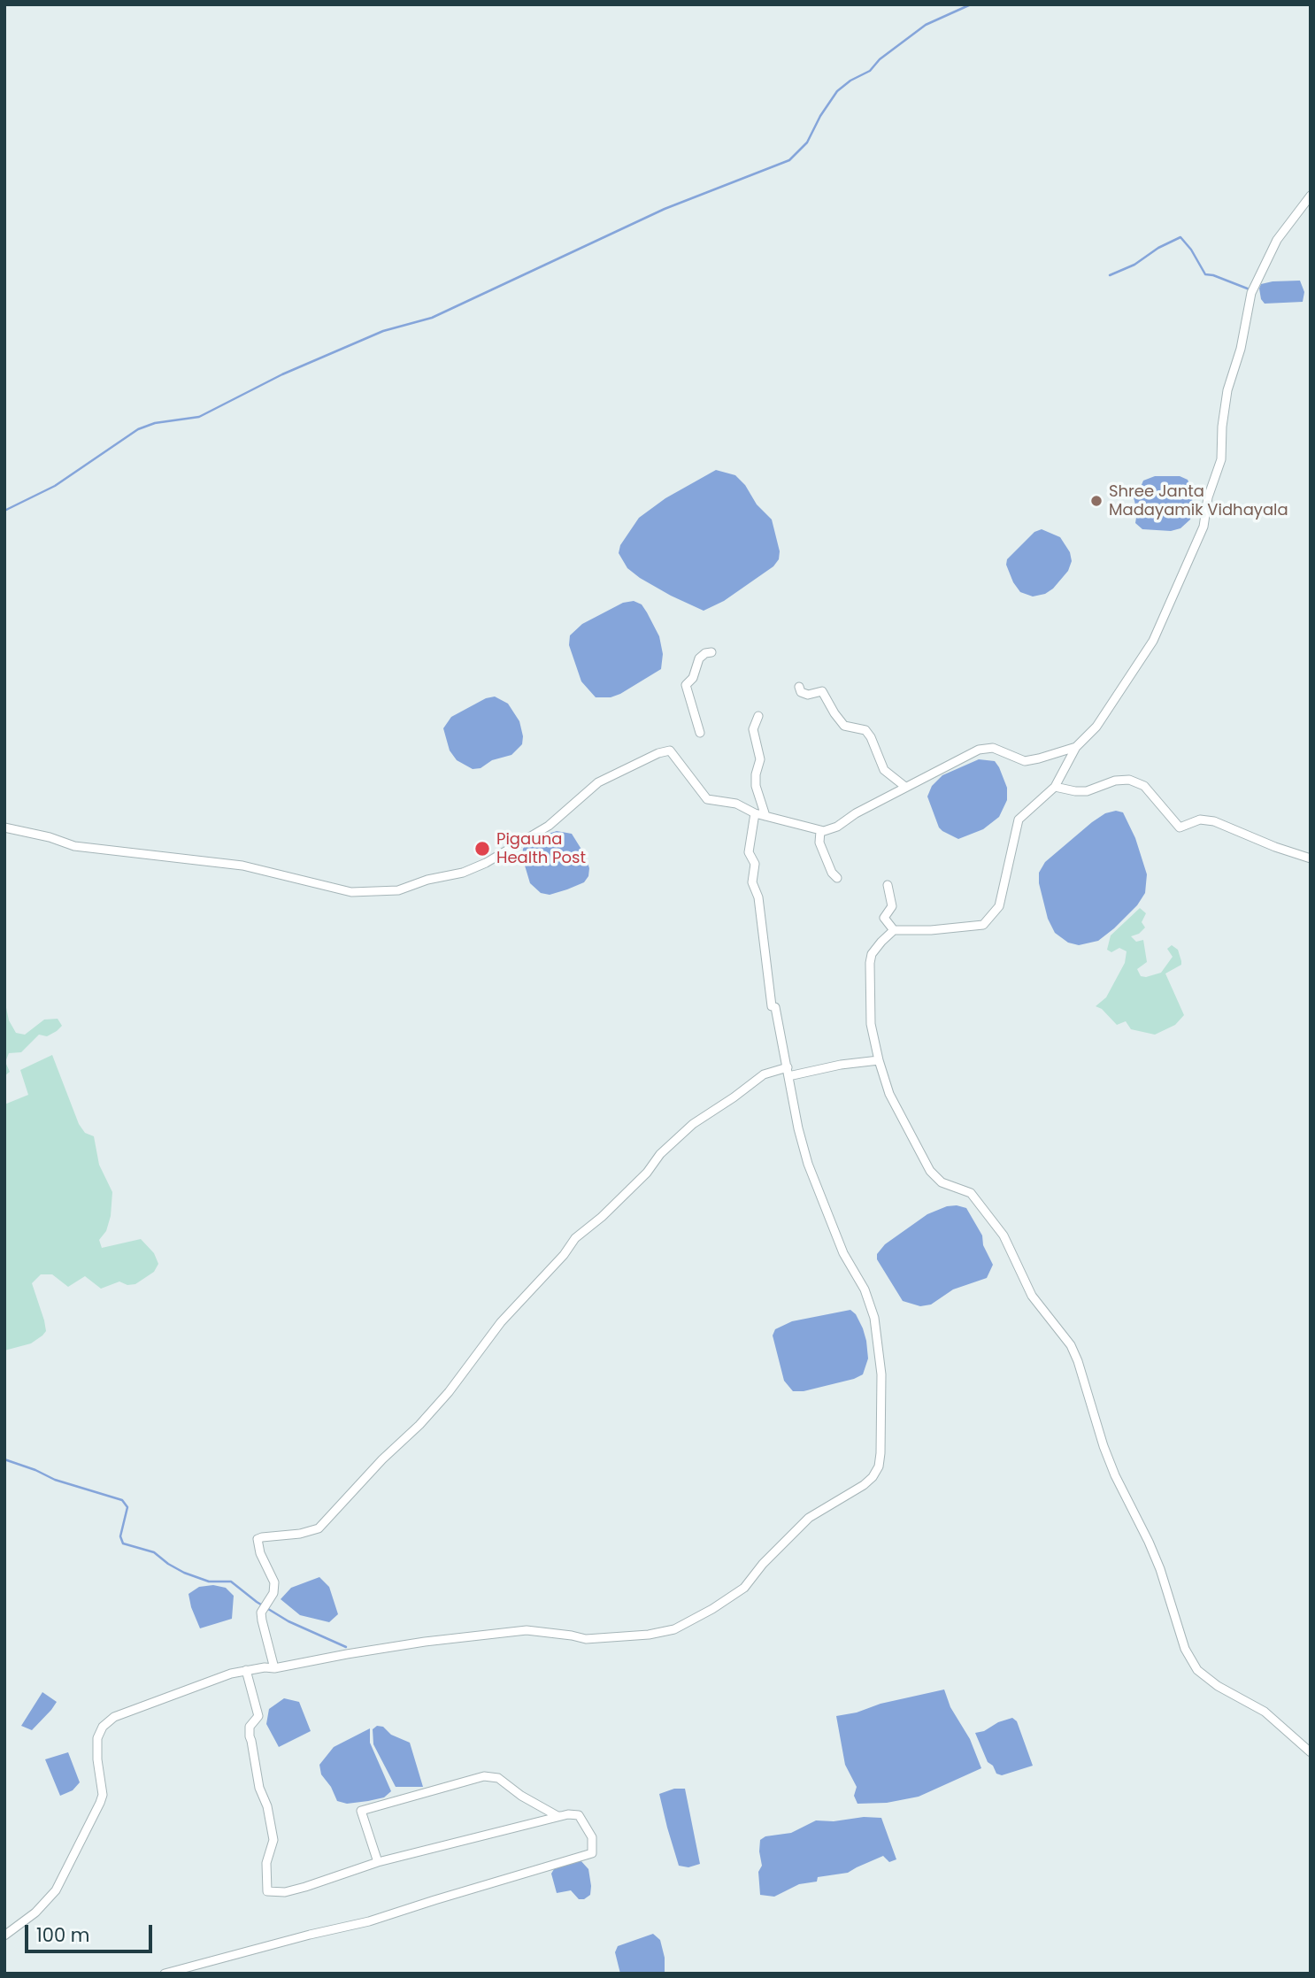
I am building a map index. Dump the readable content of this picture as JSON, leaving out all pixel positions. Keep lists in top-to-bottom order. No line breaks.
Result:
{"places":["Shree Janta Madayamik Vidhayala","Pigauna Health Post"],"scale_bar":"100 m"}
